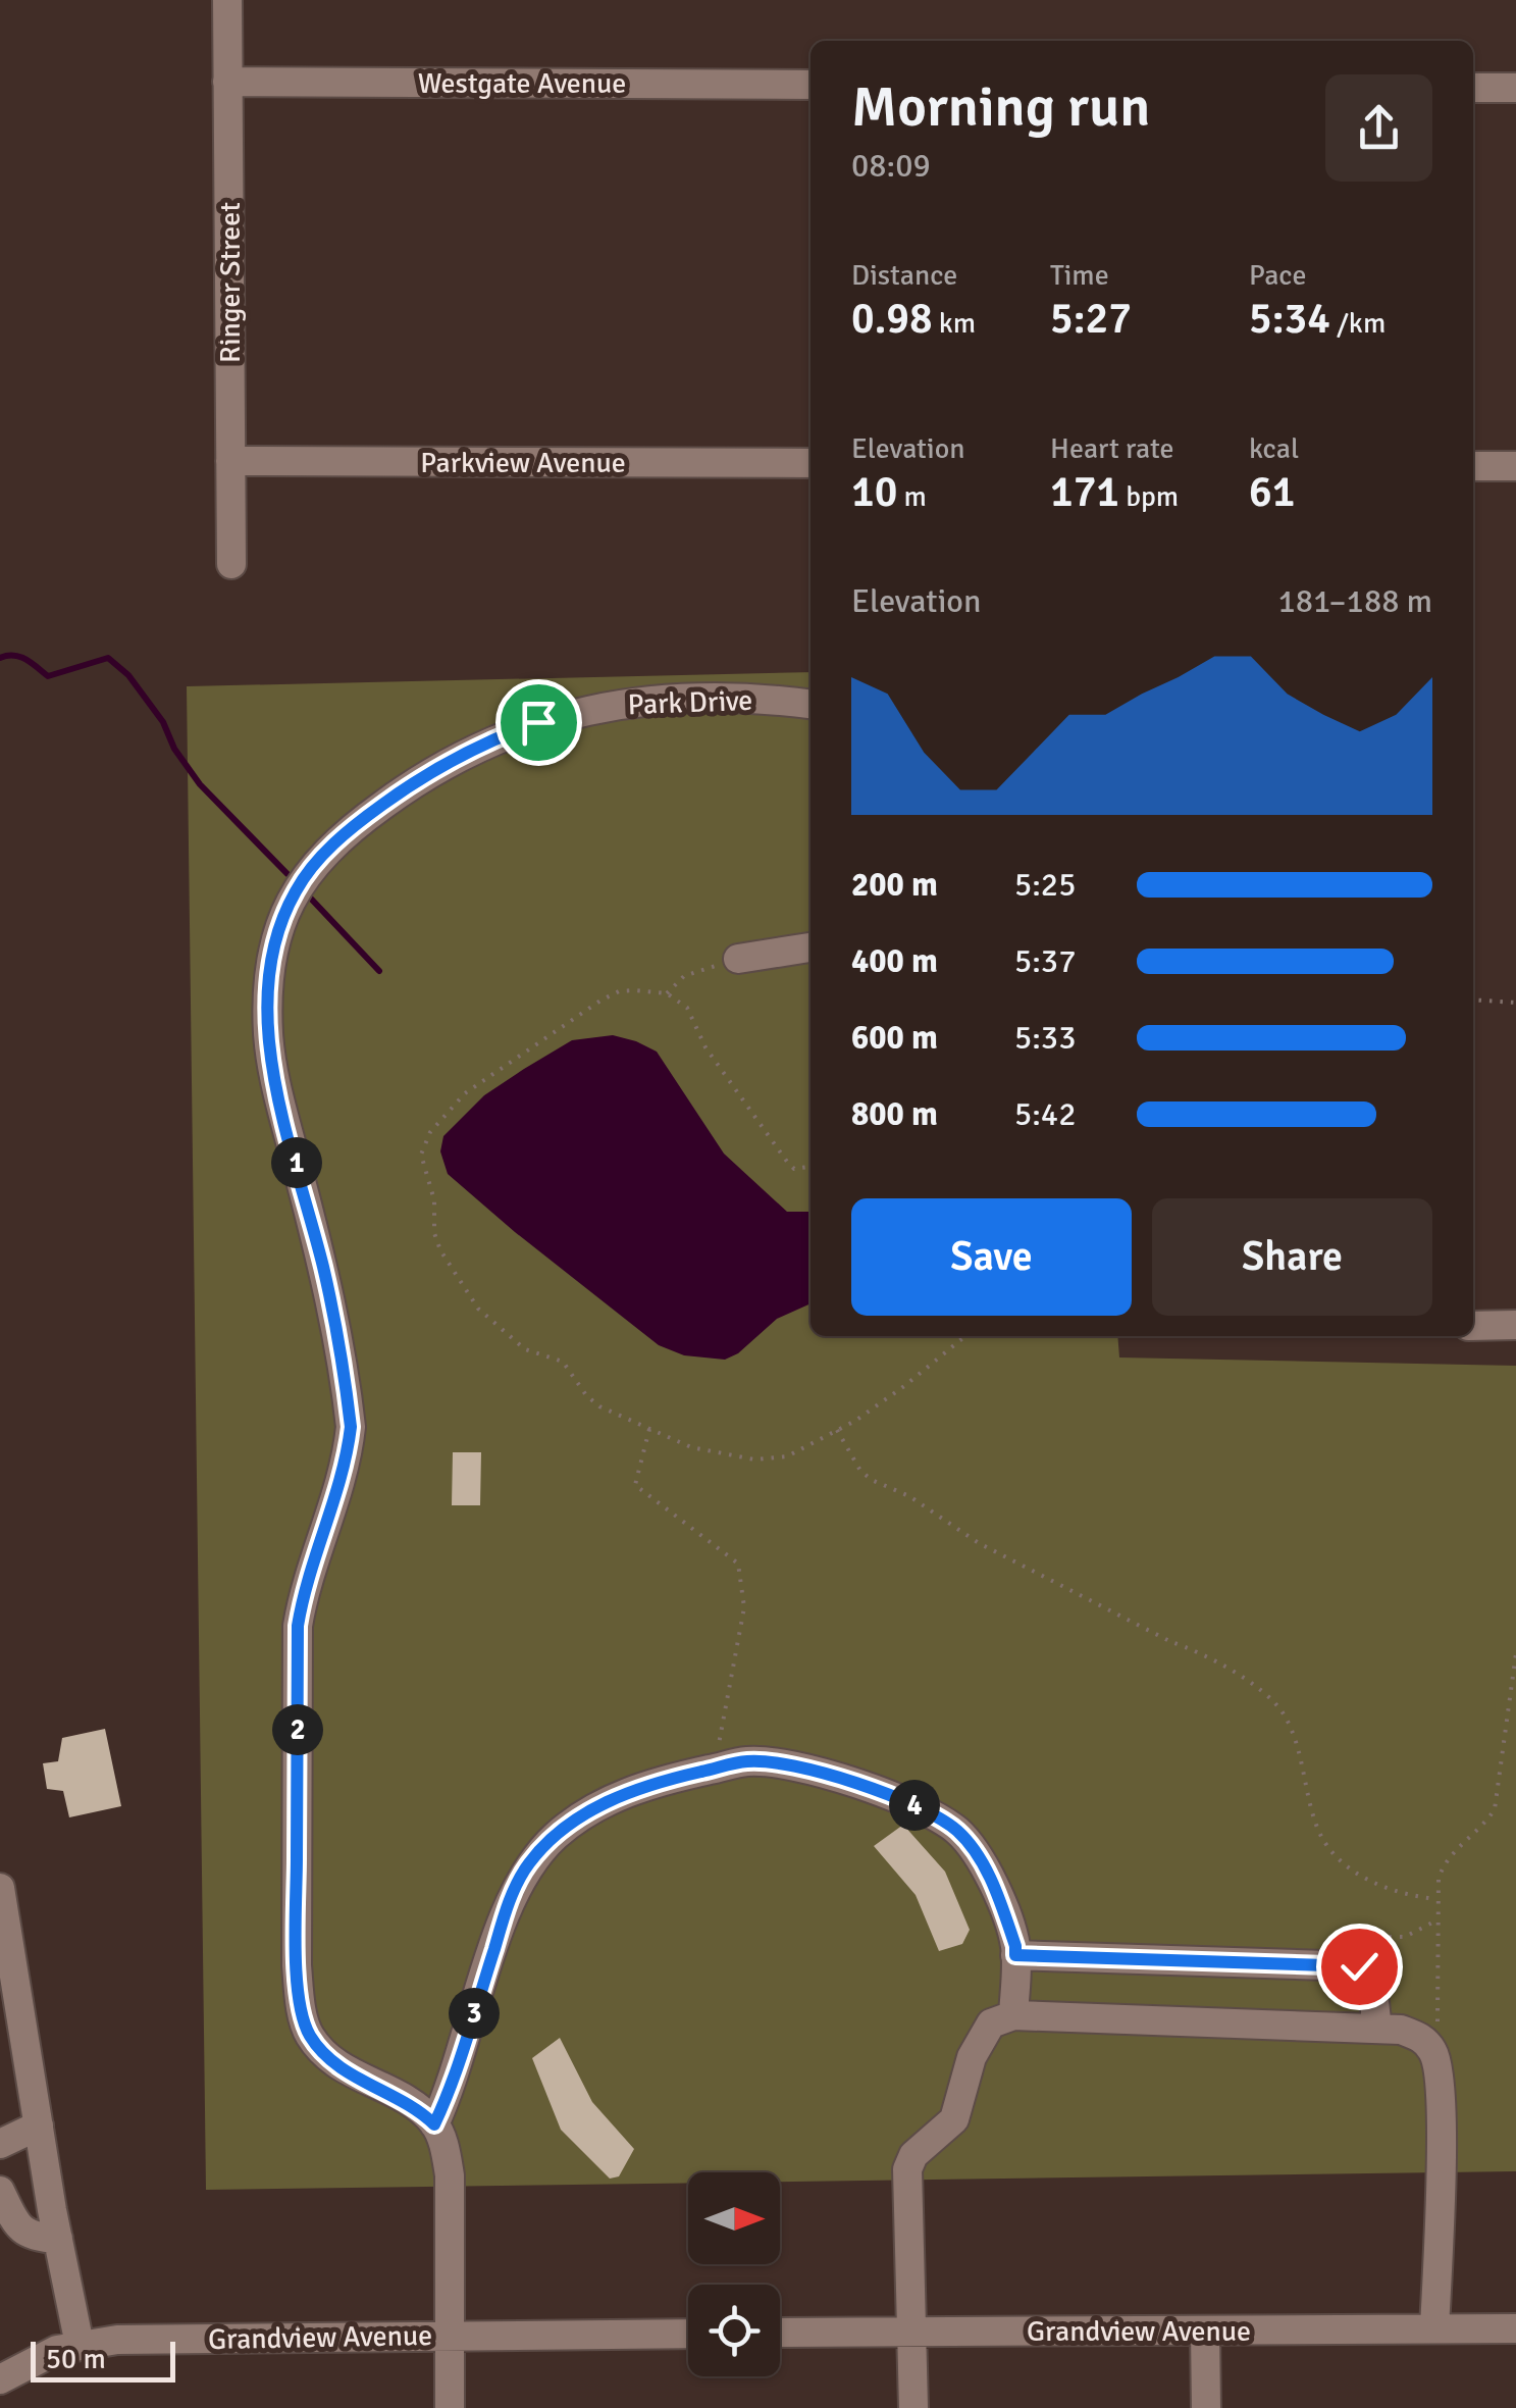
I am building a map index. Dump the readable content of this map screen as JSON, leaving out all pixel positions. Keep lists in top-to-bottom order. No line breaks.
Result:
{"streets":{"street":["Westgate Avenue","Ringer Street","Parkview Avenue","Park Drive","Grandview Avenue"]},"crossings":[["Westgate Avenue","Ringer Street"],["Ringer Street","Parkview Avenue"]],"scale_bar":"50 m","north":"right","page":{"heading":["Morning run","08:09"],"stats":[["Distance","0.98 km"],["Time","5:27"],["Pace","5:34 /km"],["Elevation","10 m"],["Heart rate","171 bpm"],["kcal","61"]],"chart":["Elevation","181–188 m"],"list":[{"name":"200 m","note":"5:25"},{"name":"400 m","note":"5:37"},{"name":"600 m","note":"5:33"},{"name":"800 m","note":"5:42"}],"pins":["1","2","4","3"],"buttons":["Save","Share"],"scale":"50 m"}}
